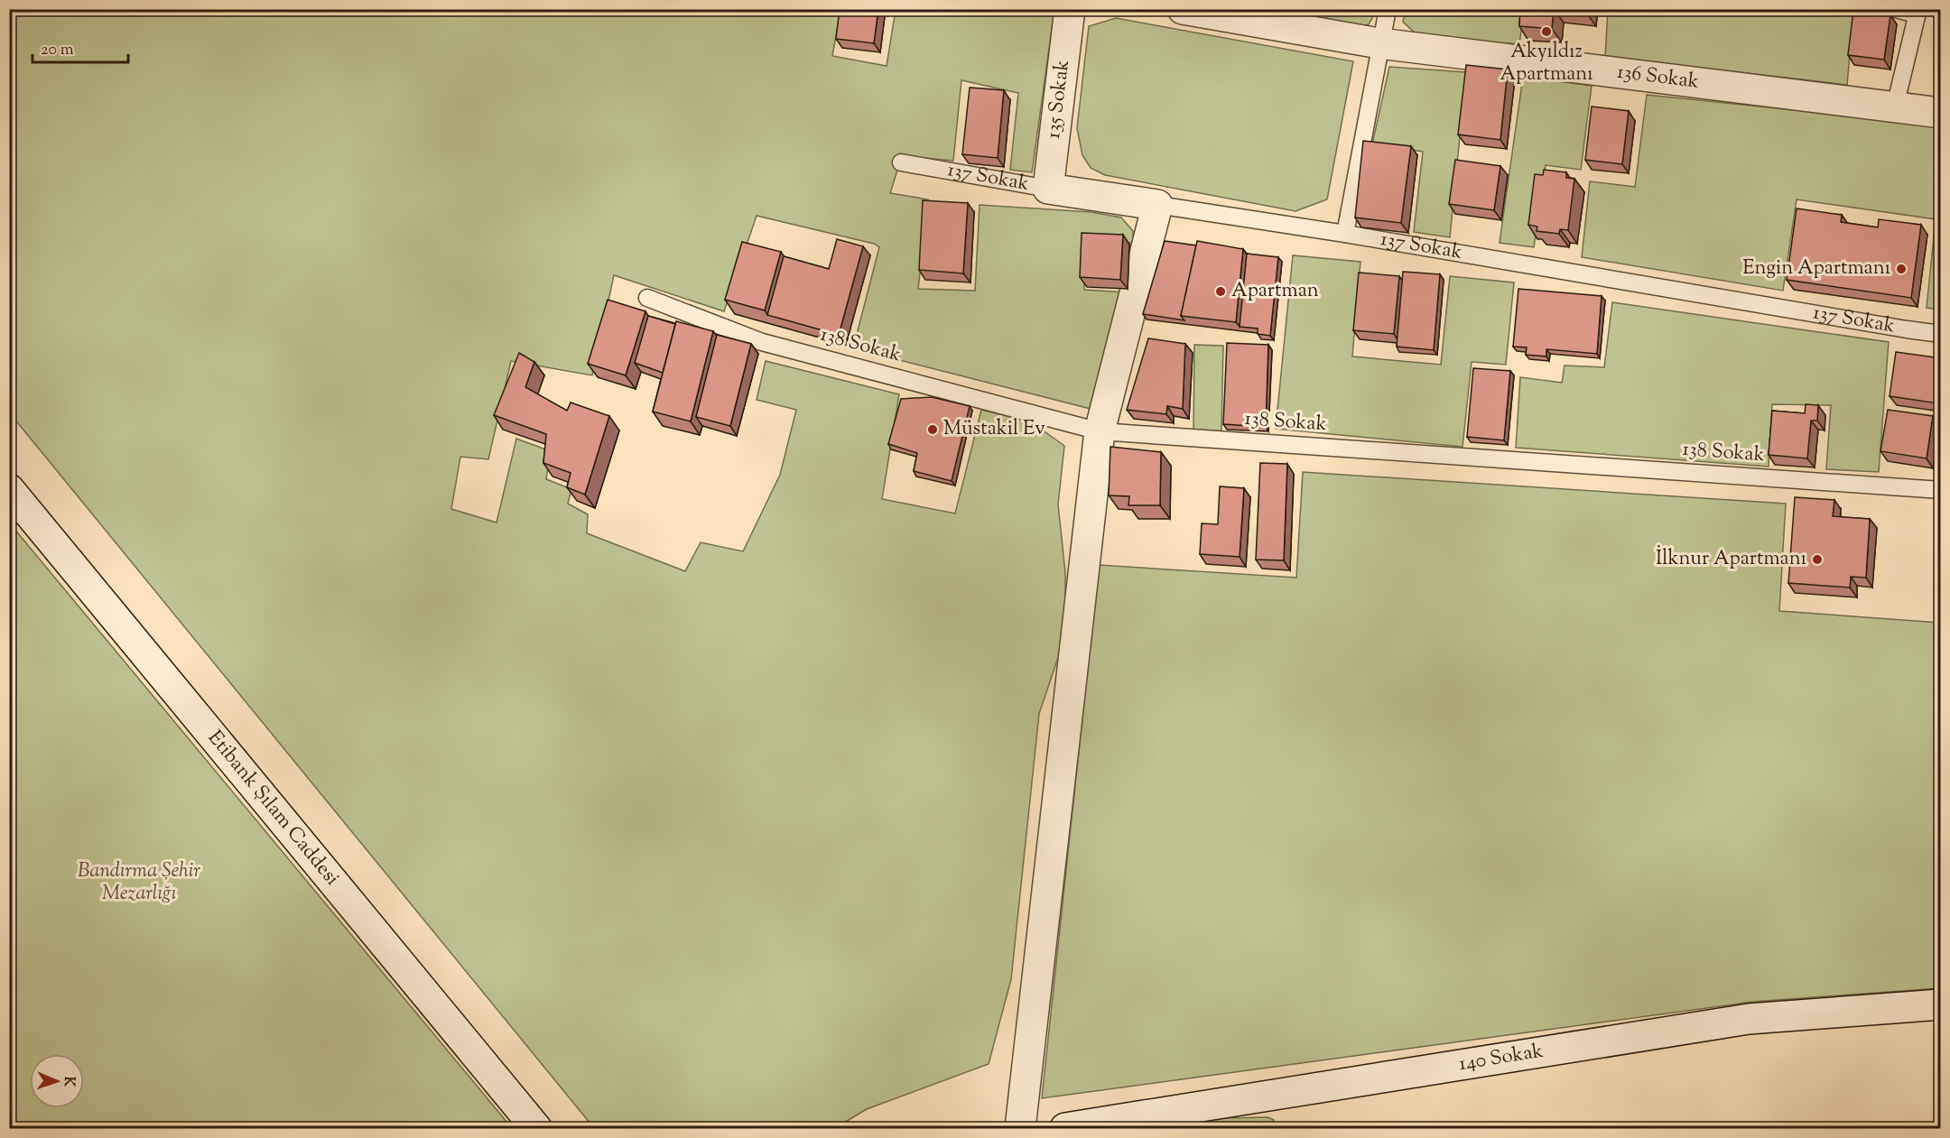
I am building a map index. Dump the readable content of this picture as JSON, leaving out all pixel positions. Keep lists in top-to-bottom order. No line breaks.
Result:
{"streets":{"street":["136 Sokak","135 Sokak","137 Sokak","Etibank Şılam Caddesi","140 Sokak"],"lane":["138 Sokak"]},"crossings":[["135 Sokak","137 Sokak"]],"parks":["Bandırma Şehir Mezarlığı"],"places":["Akyıldız Apartmanı","Engin Apartmanı","Apartman","Müstakil Ev","İlknur Apartmanı"],"scale_bar":"20 m","north":"right"}
